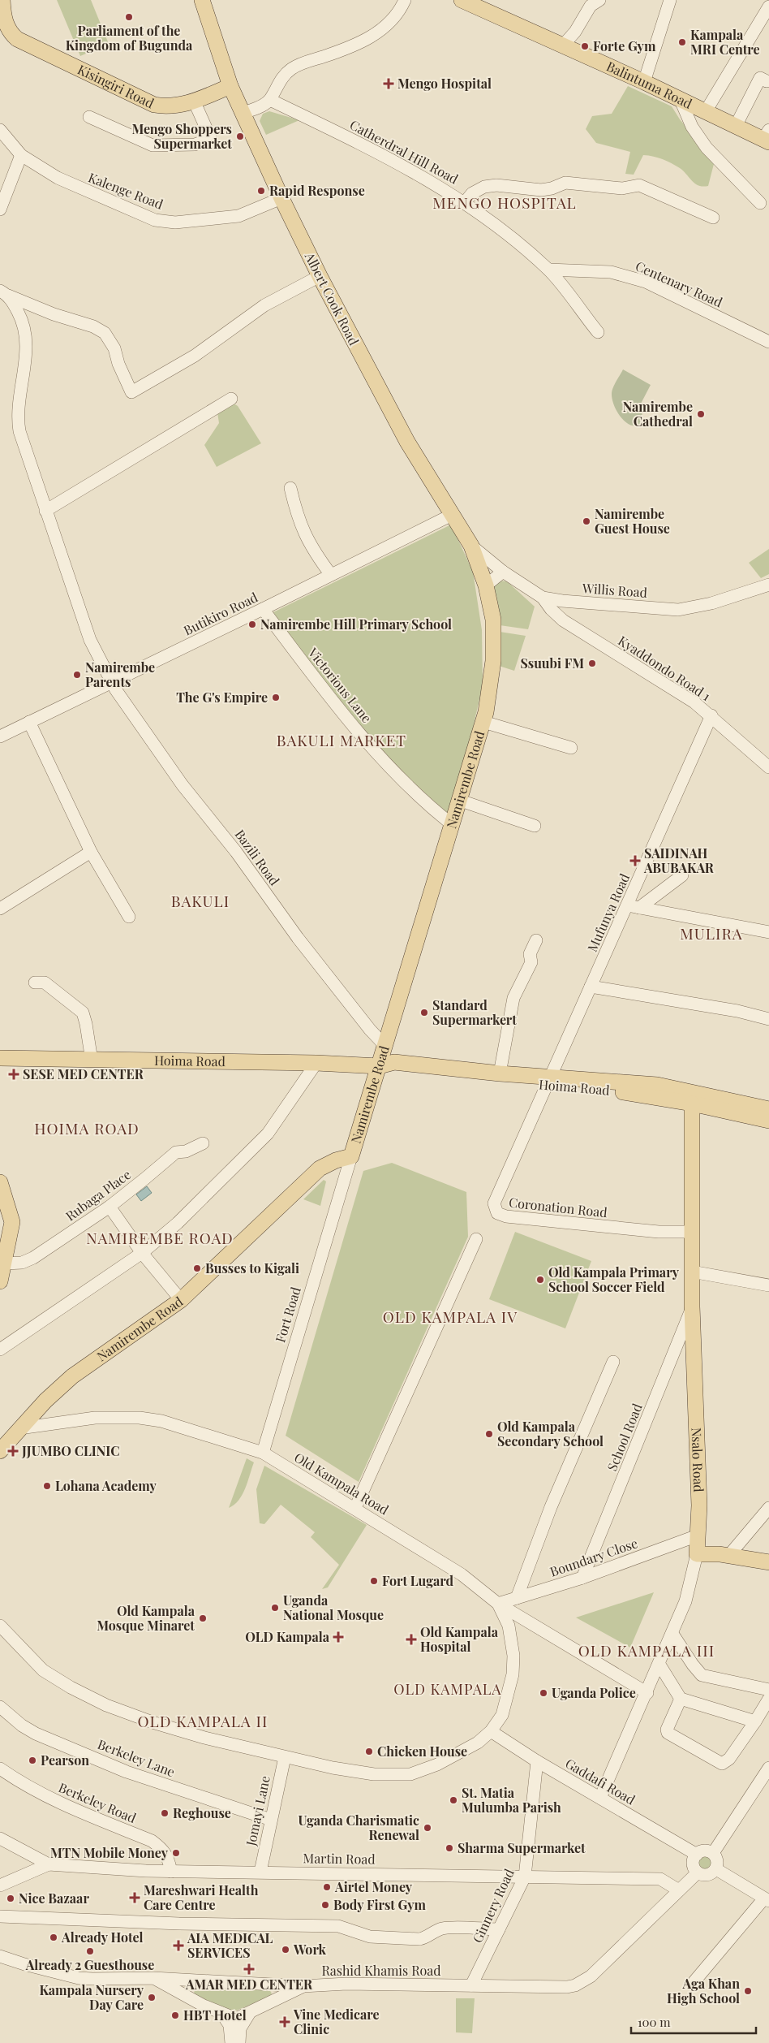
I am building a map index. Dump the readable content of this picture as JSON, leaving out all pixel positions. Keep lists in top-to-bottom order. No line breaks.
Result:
{"streets":{"main road":["Kisingiri Road","Balintuma Road","Albert Cook Road","Namirembe Road","Hoima Road","Nsalo Road"],"street":["Catherdral Hill Road","Kalenge Road","Centenary Road","Willis Road","Butikiro Road","Kyaddondo Road 1","Victorious Lane","Bazili Road","Mufunya Road","Rubaga Place","Coronation Road","Fort Road","School Road","Old Kampala Road","Boundary Close","Berkeley Lane","Gaddafi Road","Berkeley Road","Jomayi Lane","Martin Road","Ginnery Road","Rashid Khamis Road"]},"crossings":[["Kisingiri Road","Albert Cook Road"],["Catherdral Hill Road","Centenary Road"],["Kalenge Road","Albert Cook Road"],["Albert Cook Road","Willis Road"],["Albert Cook Road","Butikiro Road"],["Albert Cook Road","Namirembe Road"],["Willis Road","Kyaddondo Road 1"],["Butikiro Road","Victorious Lane"],["Butikiro Road","Bazili Road"],["Kyaddondo Road 1","Mufunya Road"],["Victorious Lane","Namirembe Road"],["Namirembe Road","Bazili Road"],["Namirembe Road","Hoima Road"],["Namirembe Road","Fort Road"],["Namirembe Road","Old Kampala Road"],["Mufunya Road","Hoima Road"],["Mufunya Road","Coronation Road"],["Hoima Road","Coronation Road"],["Hoima Road","Nsalo Road"],["Coronation Road","Nsalo Road"],["Fort Road","Old Kampala Road"],["School Road","Nsalo Road"],["School Road","Boundary Close"],["Nsalo Road","Boundary Close"],["Nsalo Road","Gaddafi Road"],["Old Kampala Road","Boundary Close"],["Old Kampala Road","Gaddafi Road"],["Old Kampala Road","Jomayi Lane"],["Berkeley Lane","Jomayi Lane"],["Gaddafi Road","Ginnery Road"],["Gaddafi Road","Rashid Khamis Road"],["Berkeley Road","Martin Road"],["Jomayi Lane","Martin Road"],["Martin Road","Ginnery Road"],["Martin Road","Rashid Khamis Road"],["Ginnery Road","Rashid Khamis Road"]],"districts":["MENGO HOSPITAL","BAKULI MARKET","BAKULI","MULIRA","HOIMA ROAD","NAMIREMBE ROAD","OLD KAMPALA IV","OLD KAMPALA III","OLD KAMPALA","OLD KAMPALA II"],"places":{"other":["Parliament of the Kingdom of Bugunda","Kampala MRI Centre","Forte Gym","Mengo Shoppers Supermarket","Rapid Response","Namirembe Cathedral","Namirembe Guest House","Namirembe Hill Primary School","Ssuubi FM","Namirembe Parents","The G's Empire","Standard Supermarkert","Busses to Kigali","Old Kampala Primary School Soccer Field","Old Kampala Secondary School","Lohana Academy","Fort Lugard","Uganda National Mosque","Old Kampala Mosque Minaret","Uganda Police","Chicken House","Pearson","St. Matia Mulumba Parish","Reghouse","Uganda Charismatic Renewal","Sharma Supermarket","MTN Mobile Money","Airtel Money","Nice Bazaar","Body First Gym","Already Hotel","Work","Already 2 Guesthouse","Aga Khan High School","Kampala Nursery Day Care","HBT Hotel"],"health":["Mengo Hospital","SAIDINAH ABUBAKAR","SESE MED CENTER","JJUMBO CLINIC","OLD Kampala","Old Kampala Hospital","Mareshwari Health Care Centre","AIA MEDICAL SERVICES","AMAR MED CENTER","Vine Medicare Clinic"]},"scale_bar":"100 m"}
